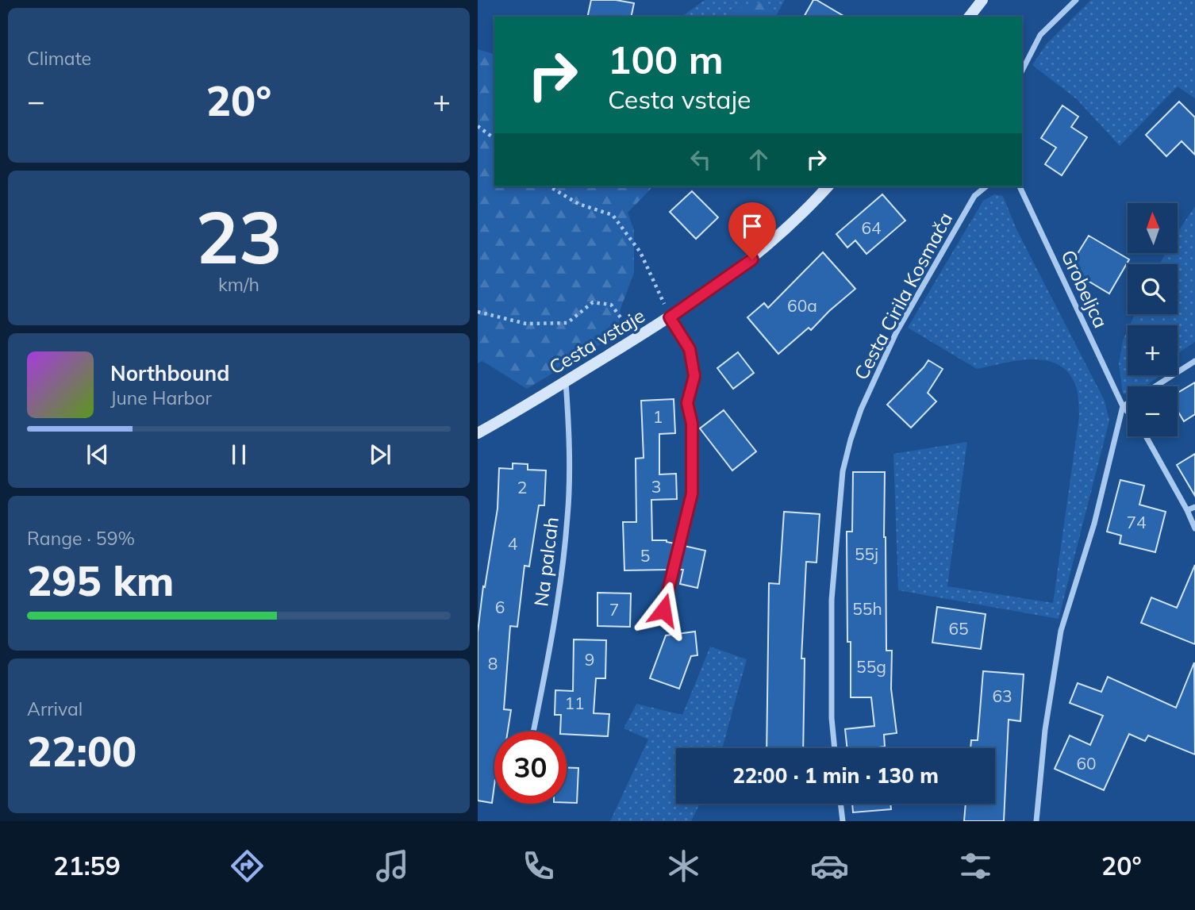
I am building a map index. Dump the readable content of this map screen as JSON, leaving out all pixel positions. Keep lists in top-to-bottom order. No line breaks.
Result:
{"streets":{"main road":["Cesta vstaje"],"street":["Grobeljca","Cesta Cirila Kosmača","Na palcah"]},"crossings":[["Cesta vstaje","Na palcah"]],"house_numbers":["64","60a","1","3","2","74","4","55j","5","6","55h","7","65","9","8","55g","63","11","60"],"north":"top","page":{"tile":["Climate",["23","km/h"],["Range · 59%","295 km"],["Arrival","22:00"]],"turn":["100 m","Cesta vstaje"],"heat":["−","20°","+"],"map_buttons":["+","−"],"song":["Northbound","June Harbor"],"limit":"30","trip":"22:00 · 1 min · 130 m","tabs":["21:59","20°"]}}
